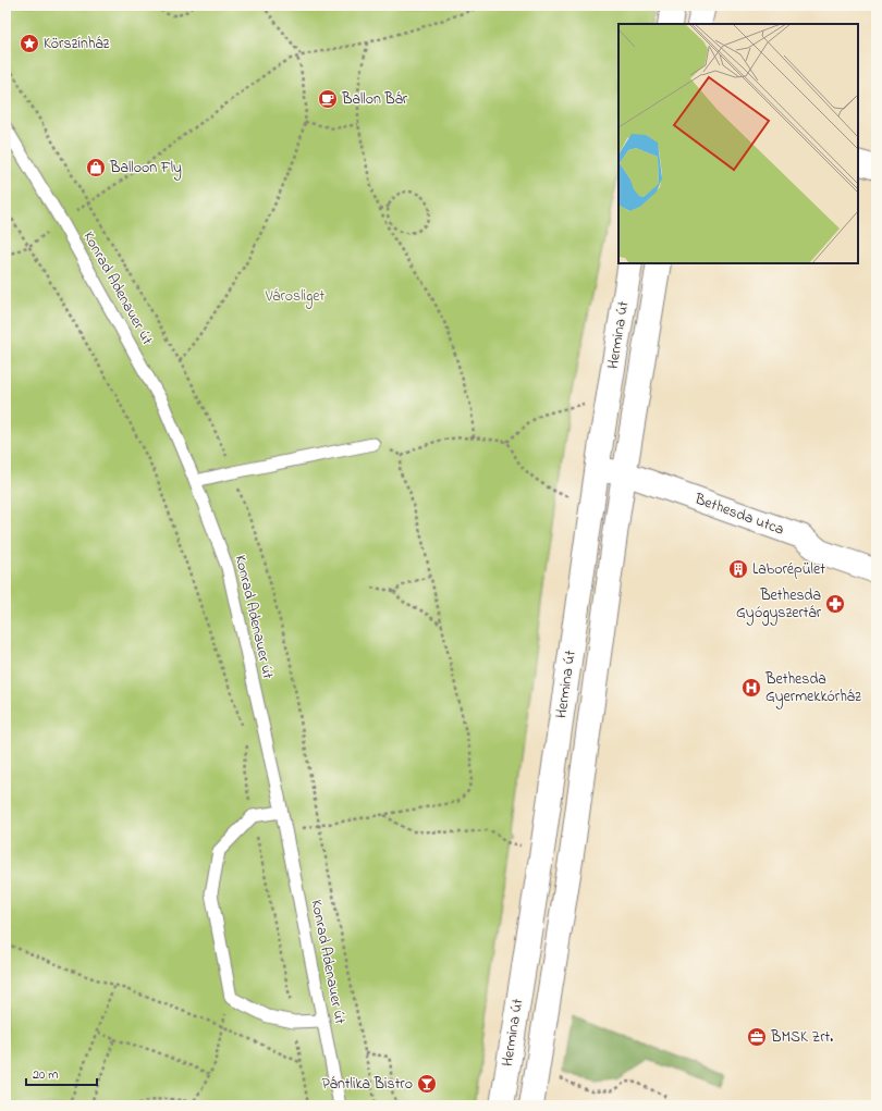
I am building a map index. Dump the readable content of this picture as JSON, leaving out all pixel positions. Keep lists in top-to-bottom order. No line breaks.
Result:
{"streets":{"street":["Hermina út","Bethesda utca"],"lane":["Konrad Adenauer út"]},"crossings":[["Hermina út","Bethesda utca"]],"parks":["Városliget"],"places":{"place":["Körszínház"],"cafe":["Ballon Bár"],"shop":["Balloon Fly"],"building":["Laborépület"],"pharmacy":["Bethesda Gyógyszertár"],"hospital":["Bethesda Gyermekkórház"],"office":["BMSK Zrt."],"bar":["Pántlika Bistro"]},"scale_bar":"20 m"}
